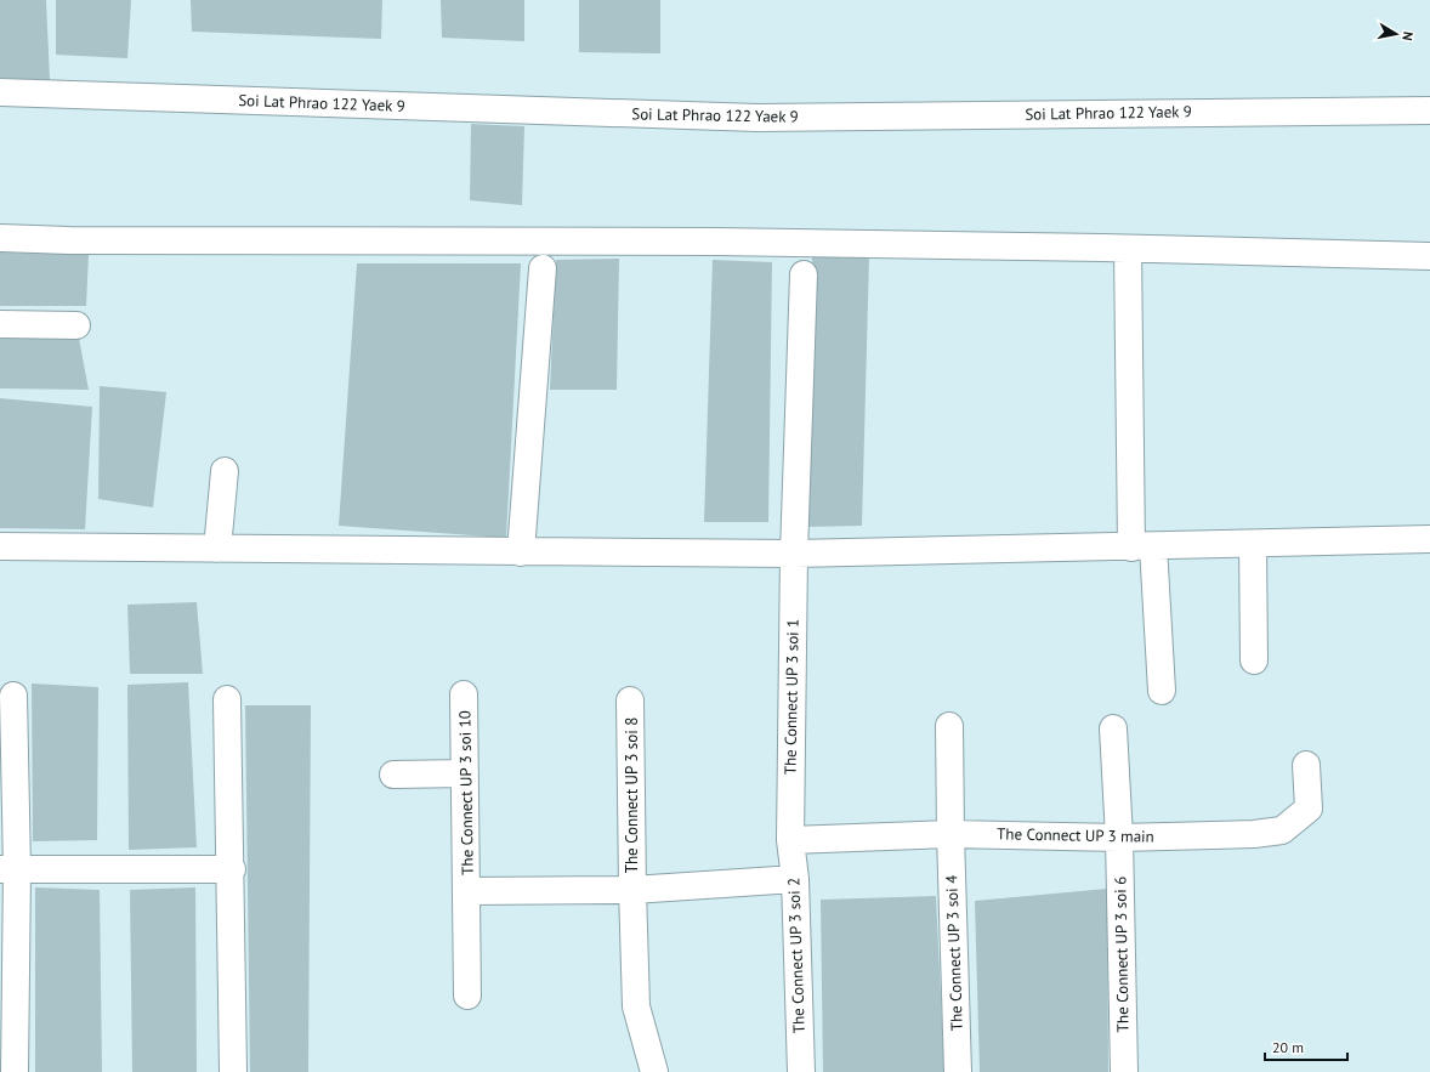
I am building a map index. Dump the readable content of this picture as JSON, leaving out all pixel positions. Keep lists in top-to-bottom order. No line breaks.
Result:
{"streets":{"street":["Soi Lat Phrao 122 Yaek 9","The Connect UP 3 soi 1","The Connect UP 3 soi 10","The Connect UP 3 soi 8","The Connect UP 3 main","The Connect UP 3 soi 4","The Connect UP 3 soi 6","The Connect UP 3 soi 2"]},"crossings":[["The Connect UP 3 soi 1","The Connect UP 3 main"],["The Connect UP 3 soi 1","The Connect UP 3 soi 2"],["The Connect UP 3 main","The Connect UP 3 soi 4"],["The Connect UP 3 main","The Connect UP 3 soi 6"],["The Connect UP 3 main","The Connect UP 3 soi 2"]],"scale_bar":"20 m","north":"right"}
